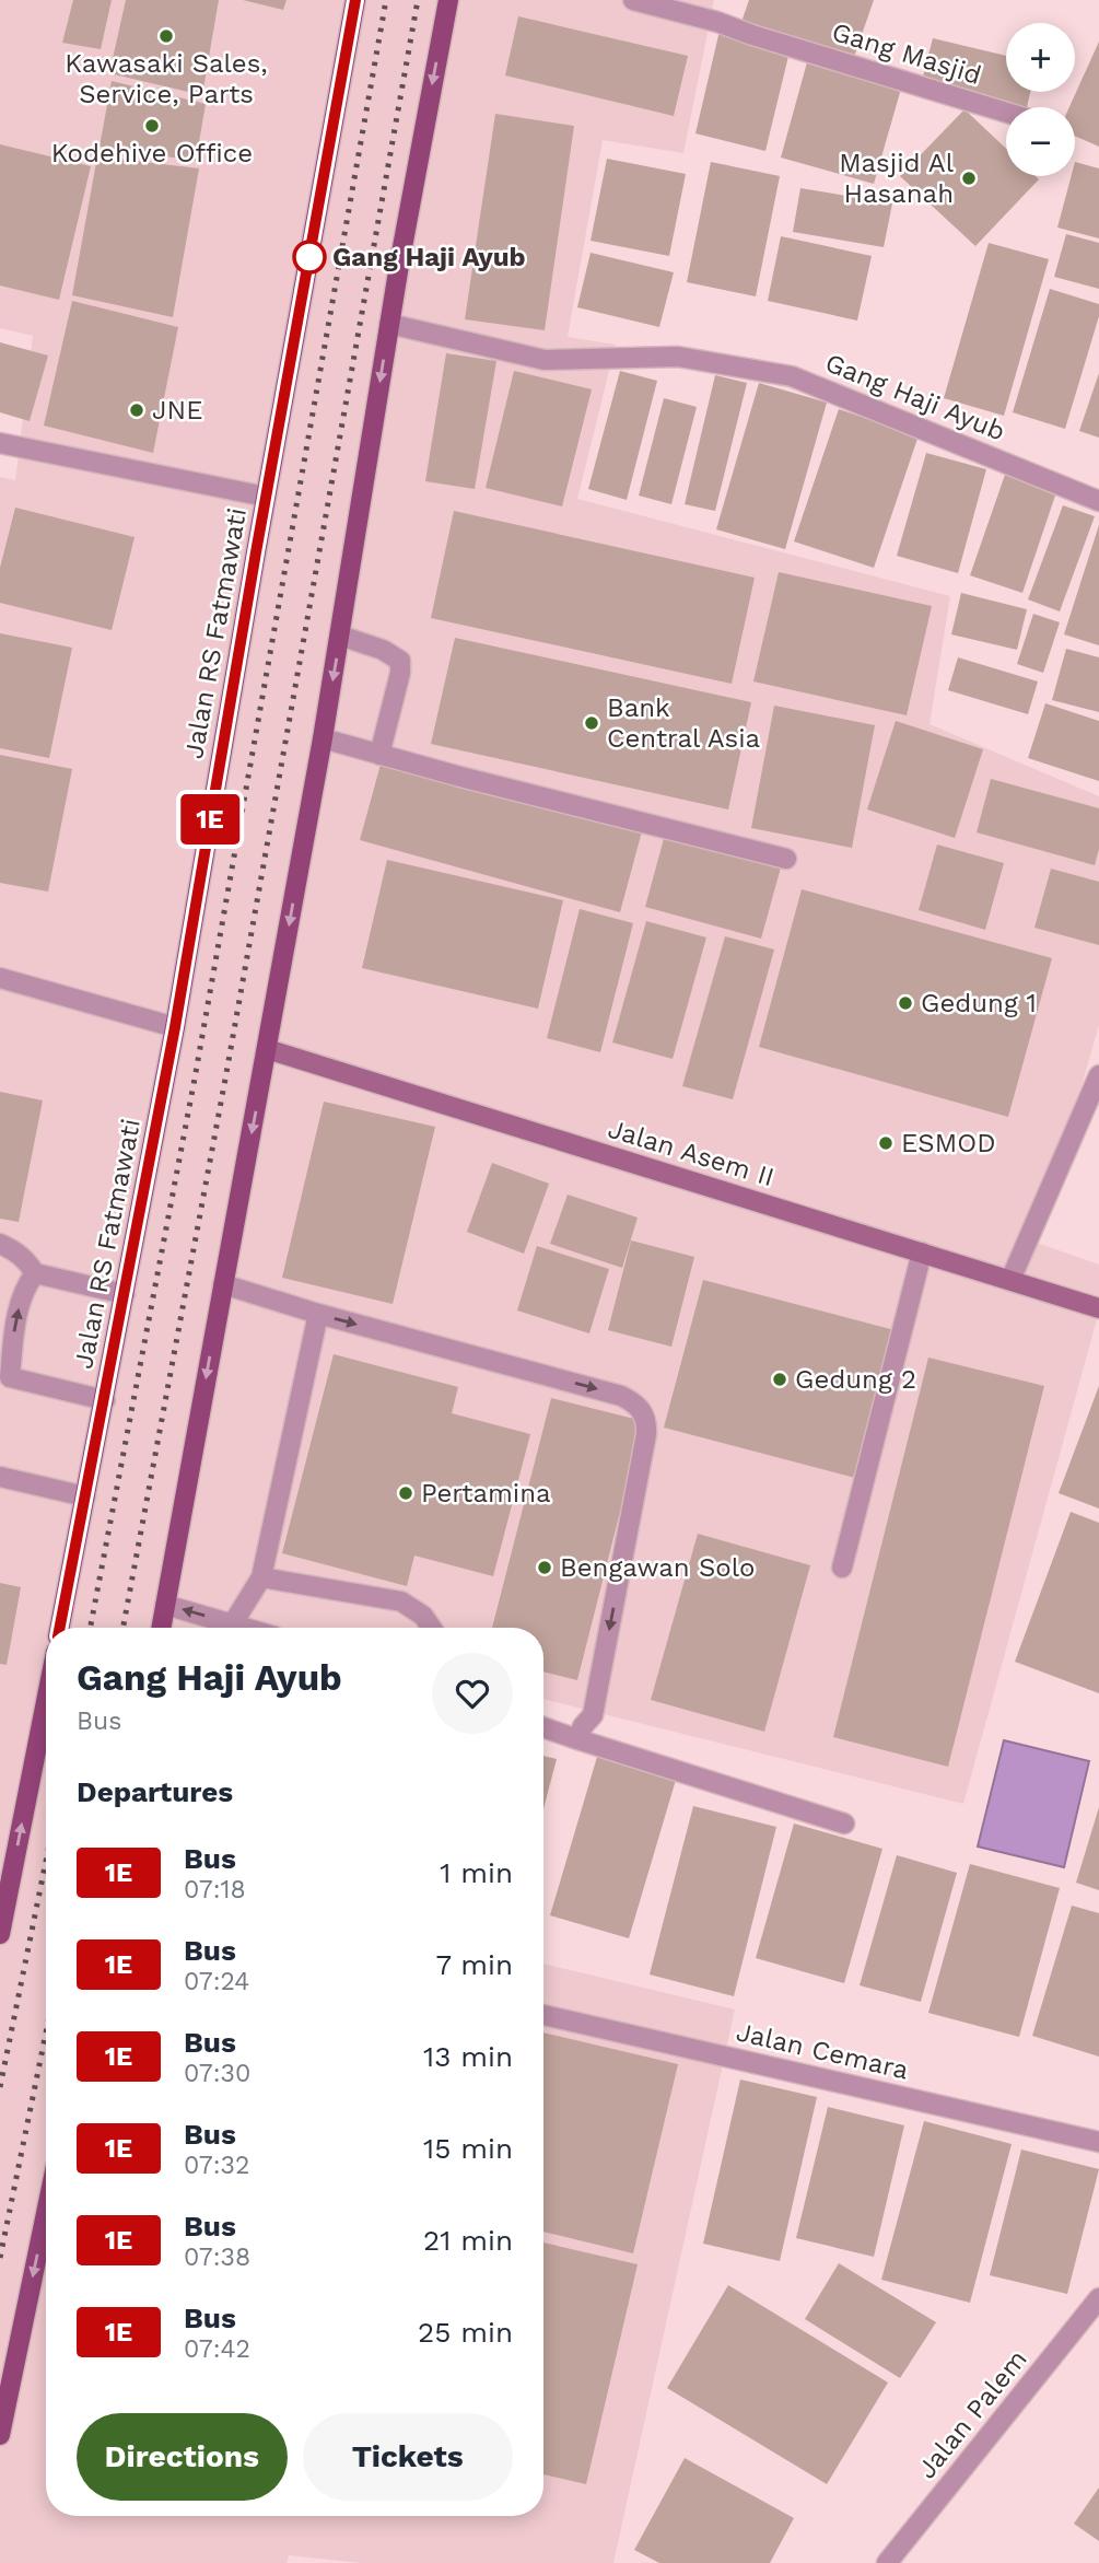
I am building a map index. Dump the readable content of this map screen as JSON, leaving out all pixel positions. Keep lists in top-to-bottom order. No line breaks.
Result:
{"streets":{"main road":["Jalan RS Fatmawati"],"street":["Gang Masjid","Gang Haji Ayub","Jalan Asem II","Jalan Cemara","Jalan Palem"]},"places":["Kawasaki Sales, Service, Parts","Kodehive Office","Masjid Al Hasanah","Gang Haji Ayub","JNE","Bank Central Asia","Gedung 1","ESMOD","Gedung 2","Pertamina","Bengawan Solo"],"lines":["bus line 1E"],"page":{"on_map":"1E","map_buttons":["+","−"],"heading":[["Gang Haji Ayub","Bus"],"Departures"],"list":[{"mark":"1E","name":"Bus","note":"07:18","value":"1 min"},{"mark":"1E","name":"Bus","note":"07:24","value":"7 min"},{"mark":"1E","name":"Bus","note":"07:30","value":"13 min"},{"mark":"1E","name":"Bus","note":"07:32","value":"15 min"},{"mark":"1E","name":"Bus","note":"07:38","value":"21 min"},{"mark":"1E","name":"Bus","note":"07:42","value":"25 min"}],"buttons":["Directions","Tickets"]}}
